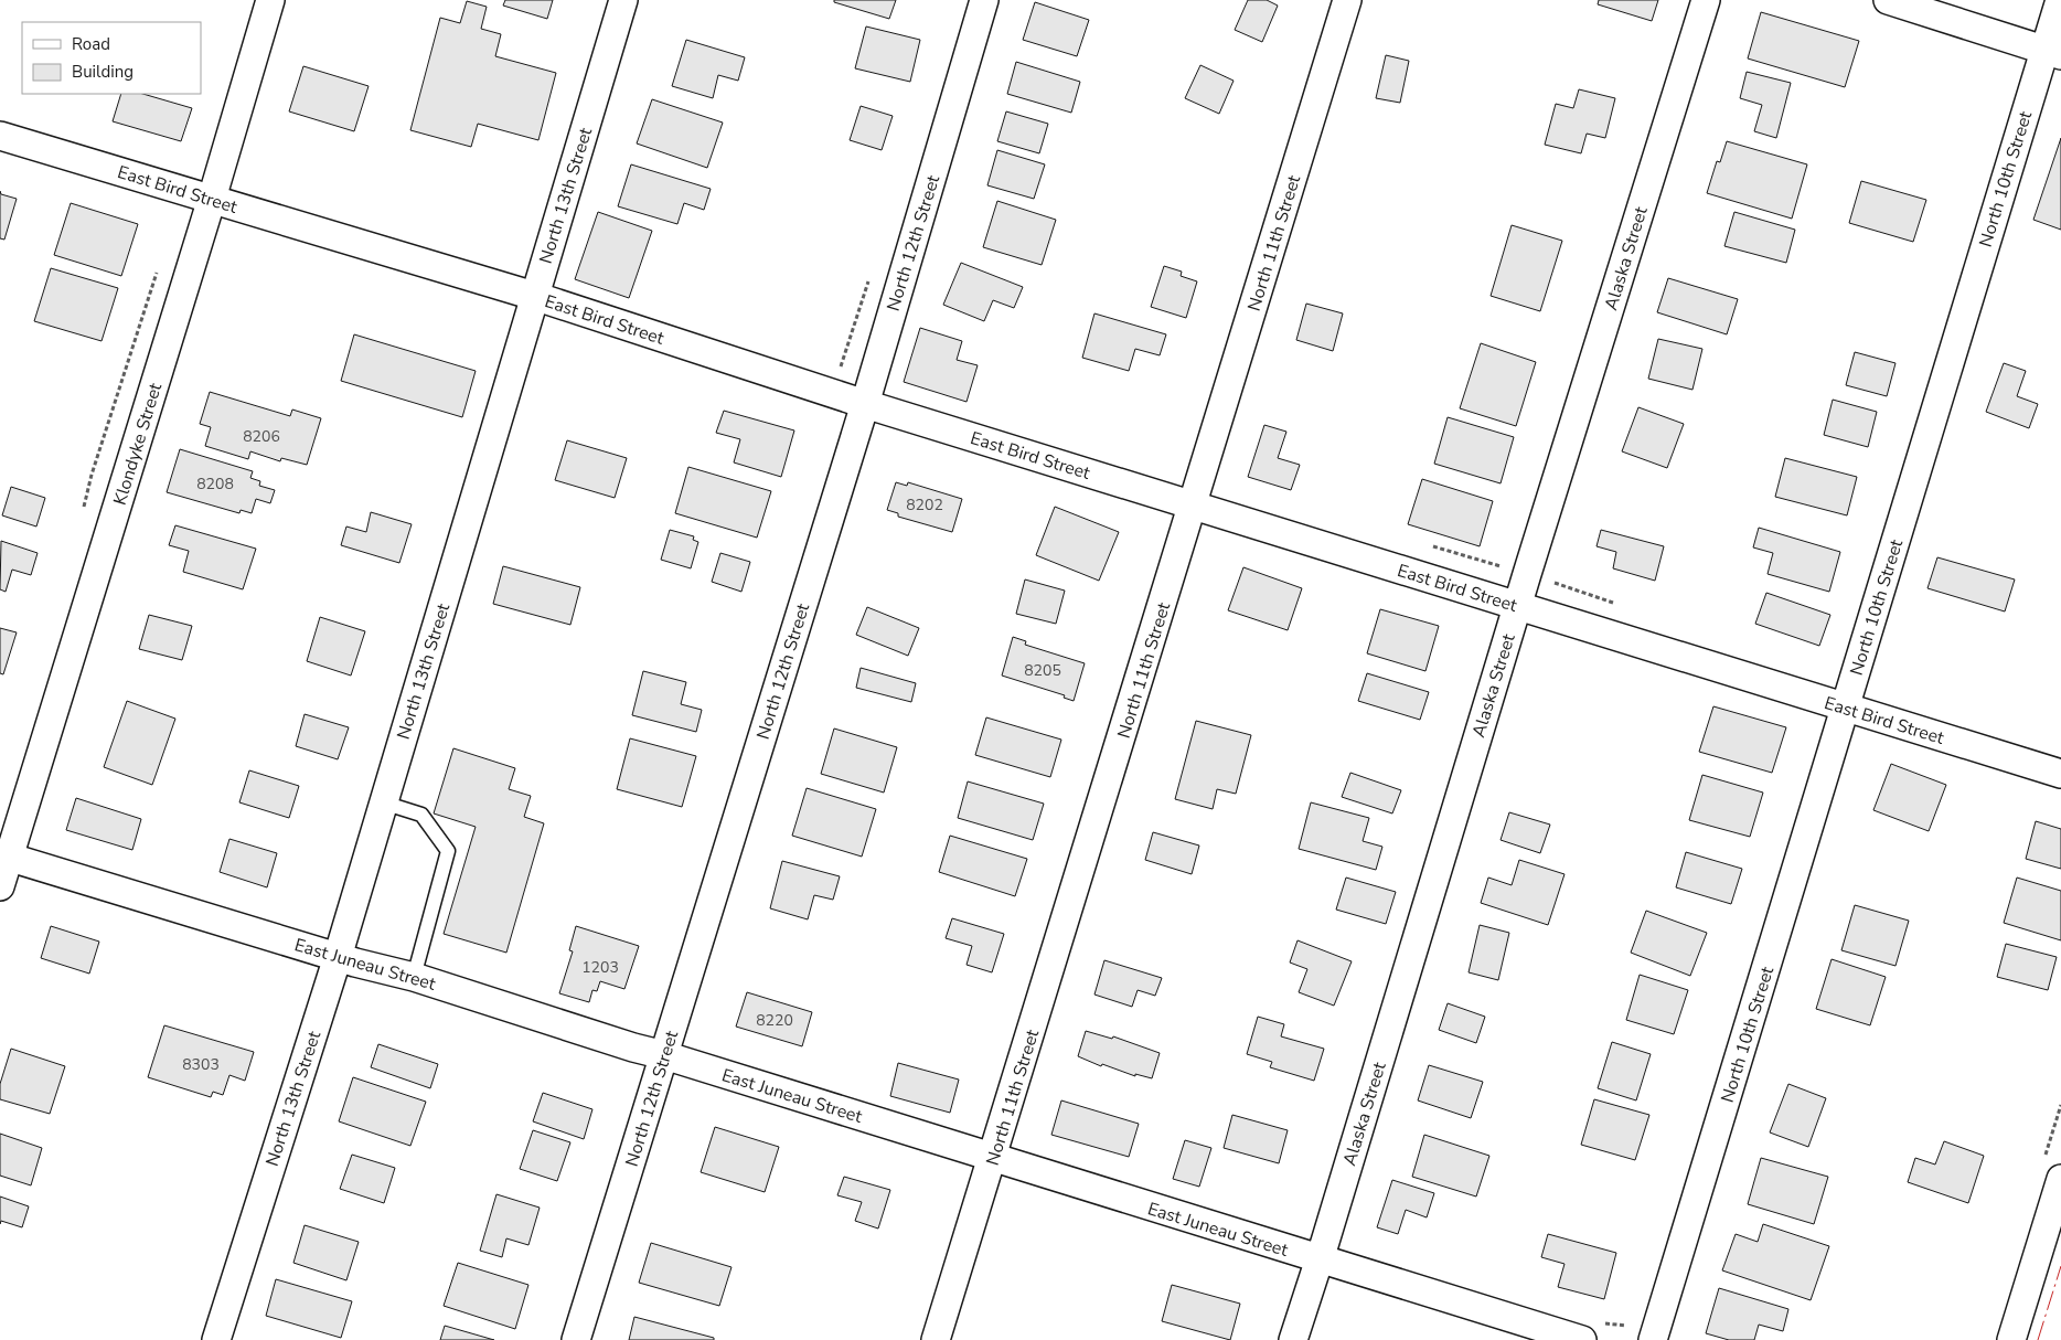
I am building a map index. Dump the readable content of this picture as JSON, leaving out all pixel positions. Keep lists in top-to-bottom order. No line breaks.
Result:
{"streets":{"street":["North 10th Street","East Bird Street","North 13th Street","North 12th Street","North 11th Street","Alaska Street","Klondyke Street","East Juneau Street"]},"crossings":[["North 10th Street","East Bird Street"],["East Bird Street","North 13th Street"],["East Bird Street","North 12th Street"],["East Bird Street","North 11th Street"],["East Bird Street","Alaska Street"],["East Bird Street","Klondyke Street"],["North 13th Street","East Juneau Street"],["North 12th Street","East Juneau Street"],["North 11th Street","East Juneau Street"],["Alaska Street","East Juneau Street"],["Klondyke Street","East Juneau Street"]],"house_numbers":["8206","8208","8202","8205","1203","8220","8303"],"legend":["Road","Building"]}
